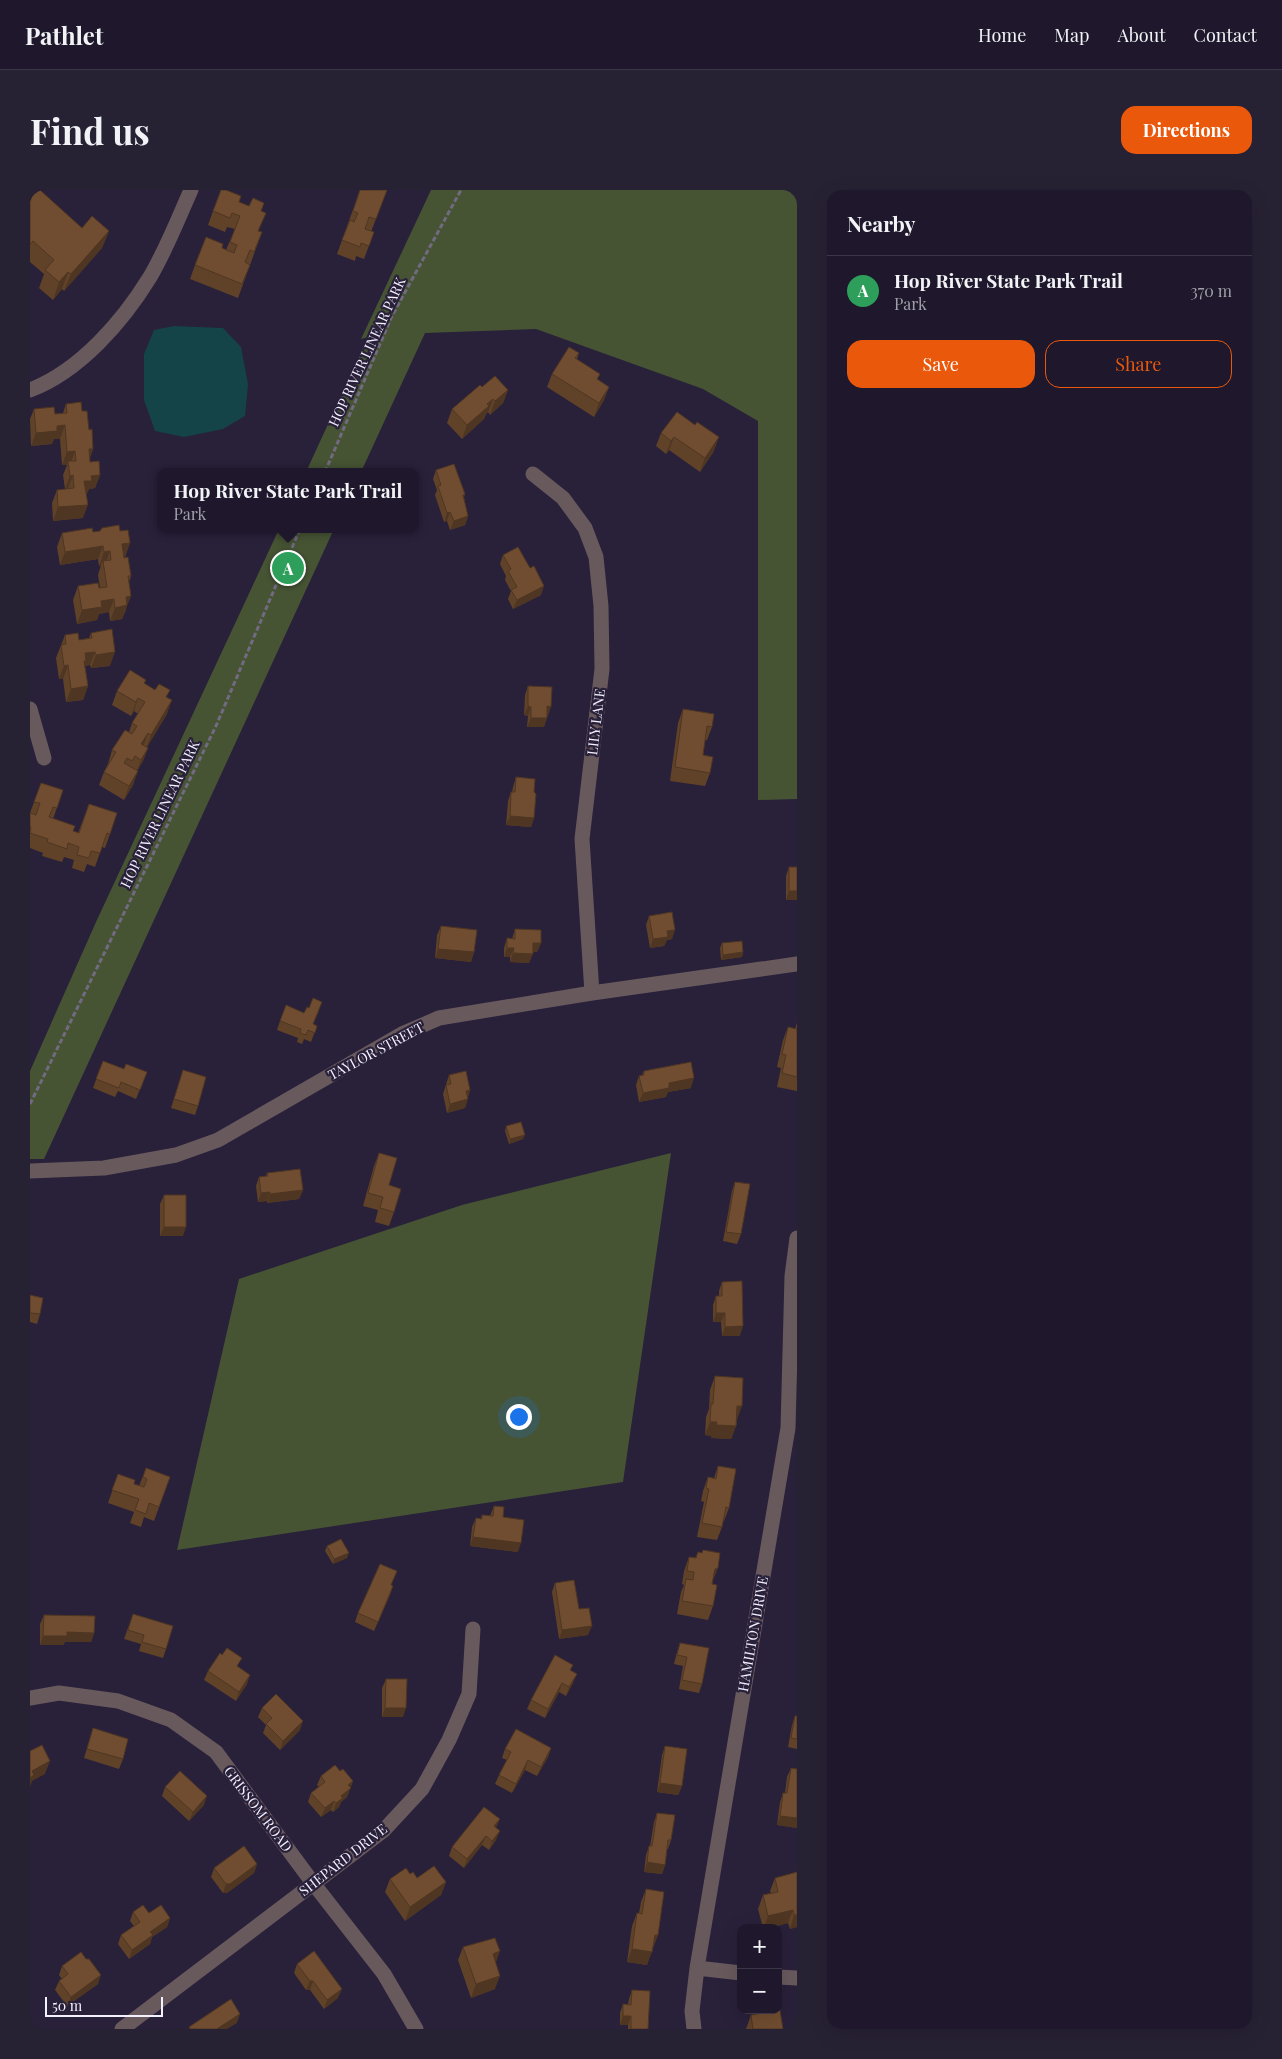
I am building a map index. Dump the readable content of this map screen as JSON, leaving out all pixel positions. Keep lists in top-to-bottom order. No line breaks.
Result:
{"streets":{"street":["LILY LANE","TAYLOR STREET","HAMILTON DRIVE","GRISSOM ROAD","SHEPARD DRIVE"],"path":["HOP RIVER LINEAR PARK"]},"crossings":[["LILY LANE","TAYLOR STREET"],["GRISSOM ROAD","SHEPARD DRIVE"]],"scale_bar":"50 m","page":{"header":"Pathlet","nav":["Home","Map","About","Contact"],"buttons":["Directions",["Save","Share"]],"title":"Find us","heading":"Nearby","list":[{"mark":"A","name":"Hop River State Park Trail","note":"Park","value":"370 m"}],"popup":["Hop River State Park Trail","Park"],"pins":"A","map_buttons":["+","−"],"scale":"50 m"}}
